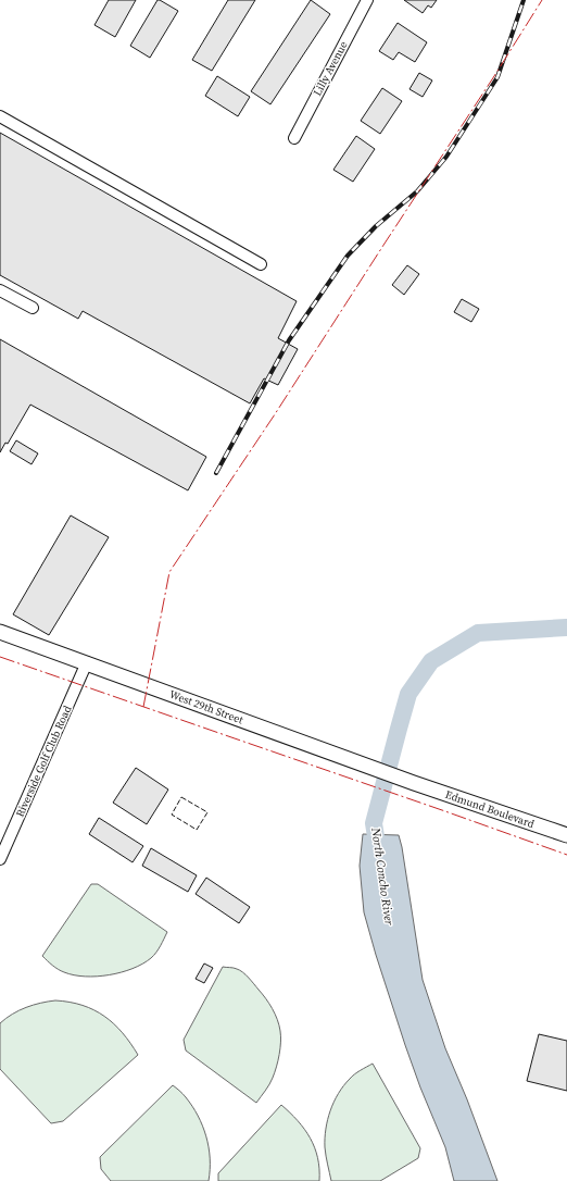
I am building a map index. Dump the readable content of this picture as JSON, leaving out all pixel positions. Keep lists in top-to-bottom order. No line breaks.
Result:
{"streets":{"main road":["West 29th Street","Edmund Boulevard"],"street":["Lilly Avenue","Riverside Golf Club Road"]},"crossings":[["West 29th Street","Riverside Golf Club Road"],["West 29th Street","Edmund Boulevard"]],"water":["North Concho River"]}
